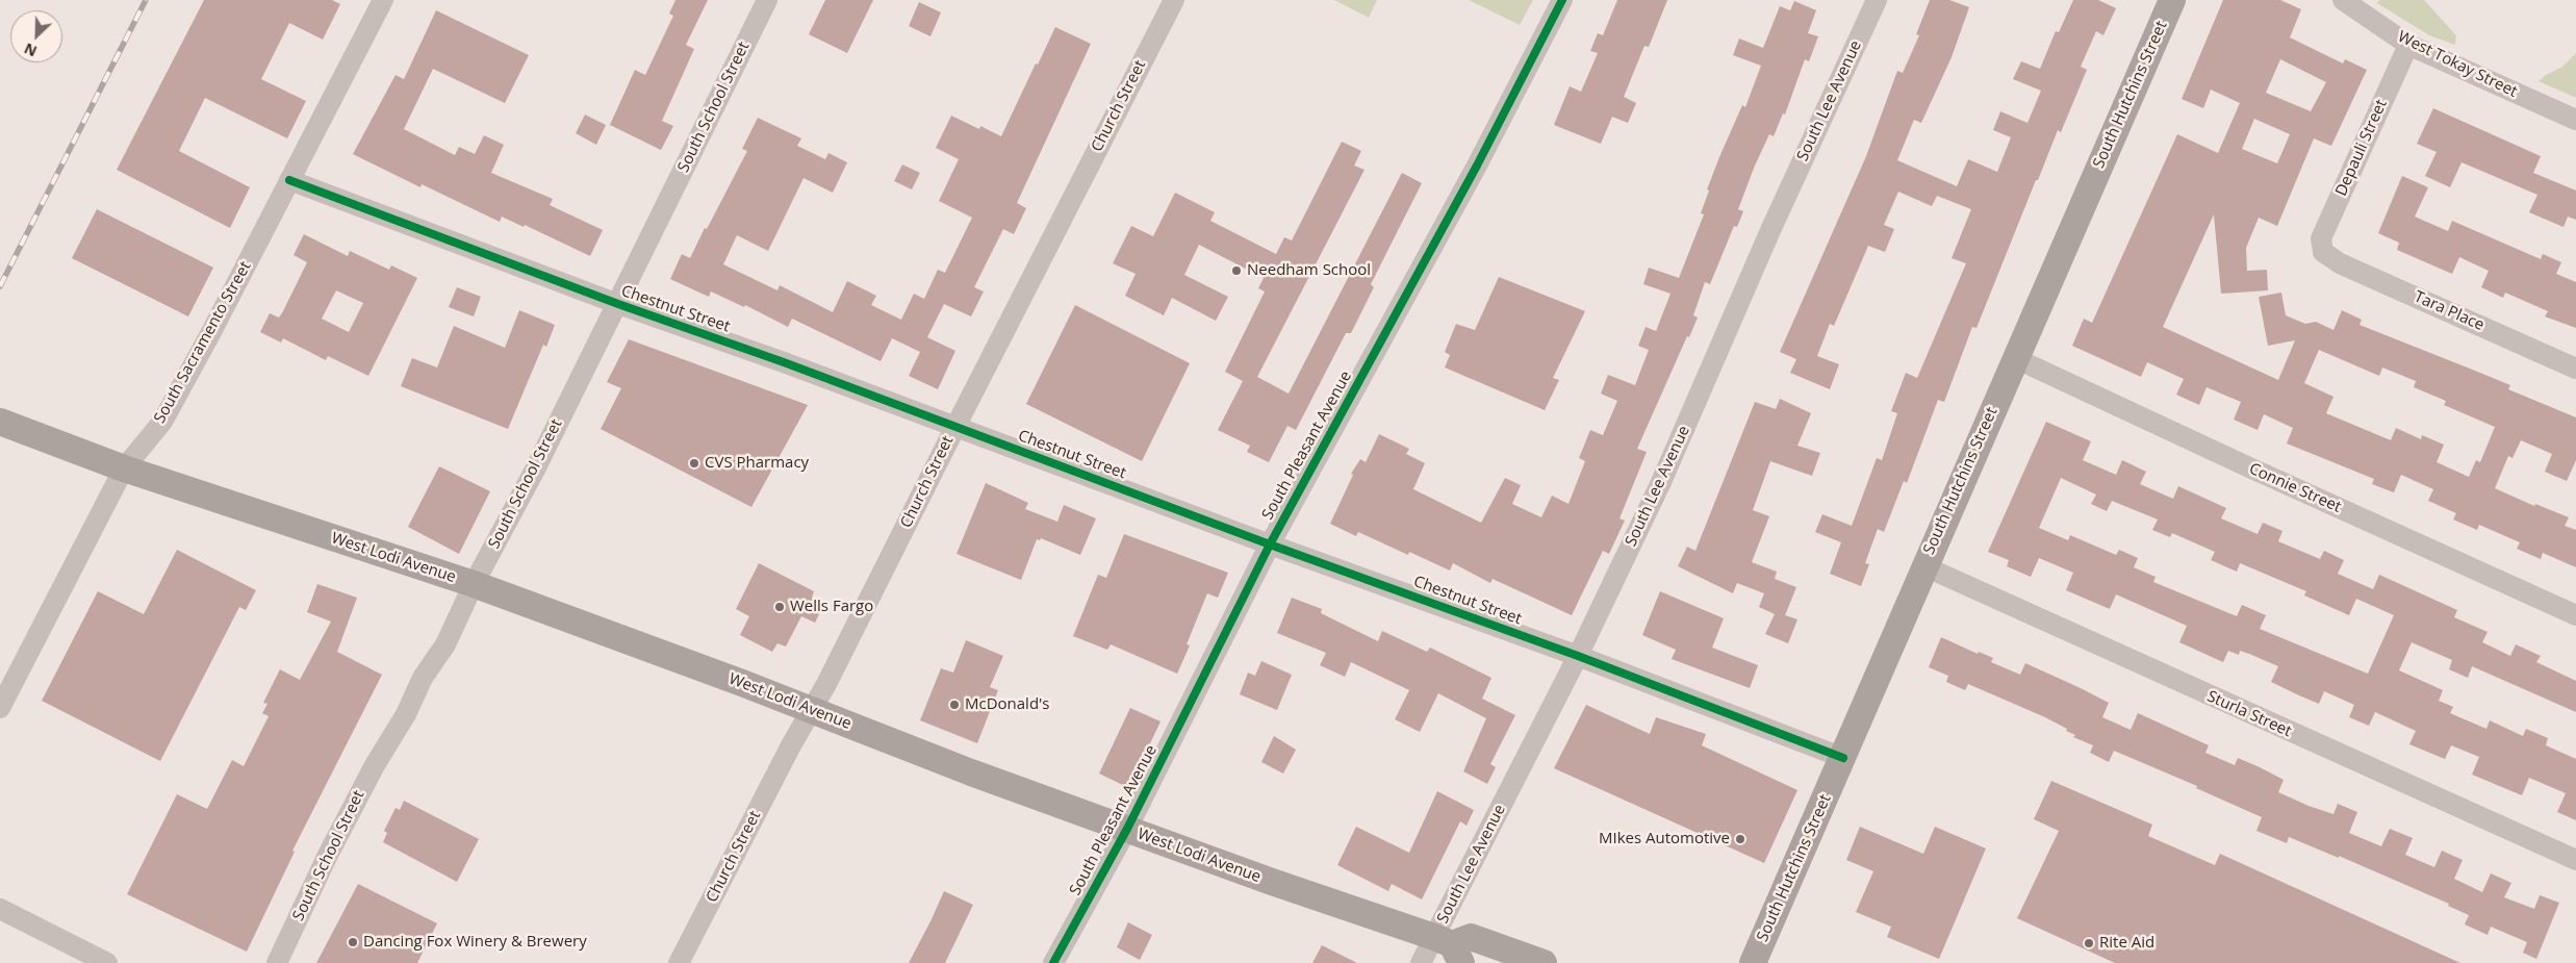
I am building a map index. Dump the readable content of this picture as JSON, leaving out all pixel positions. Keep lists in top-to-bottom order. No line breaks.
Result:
{"streets":{"main road":["South Hutchins Street","West Lodi Avenue"],"street":["West Tokay Street","South Lee Avenue","Church Street","South School Street","Depauli Street","Chestnut Street","Tara Place","South Sacramento Street","South Pleasant Avenue","Connie Street","Sturla Street"]},"crossings":[["West Tokay Street","Depauli Street"],["South Hutchins Street","Chestnut Street"],["South Hutchins Street","Connie Street"],["South Hutchins Street","Sturla Street"],["South Lee Avenue","Chestnut Street"],["South Lee Avenue","West Lodi Avenue"],["Church Street","Chestnut Street"],["Church Street","West Lodi Avenue"],["South School Street","Chestnut Street"],["South School Street","West Lodi Avenue"],["Depauli Street","Tara Place"],["Chestnut Street","South Sacramento Street"],["Chestnut Street","South Pleasant Avenue"],["South Sacramento Street","West Lodi Avenue"],["South Pleasant Avenue","West Lodi Avenue"]],"places":["Needham School","CVS Pharmacy","Wells Fargo","McDonald's","MIkes Automotive","Dancing Fox Winery & Brewery","Rite Aid"],"north":"bottom left"}
